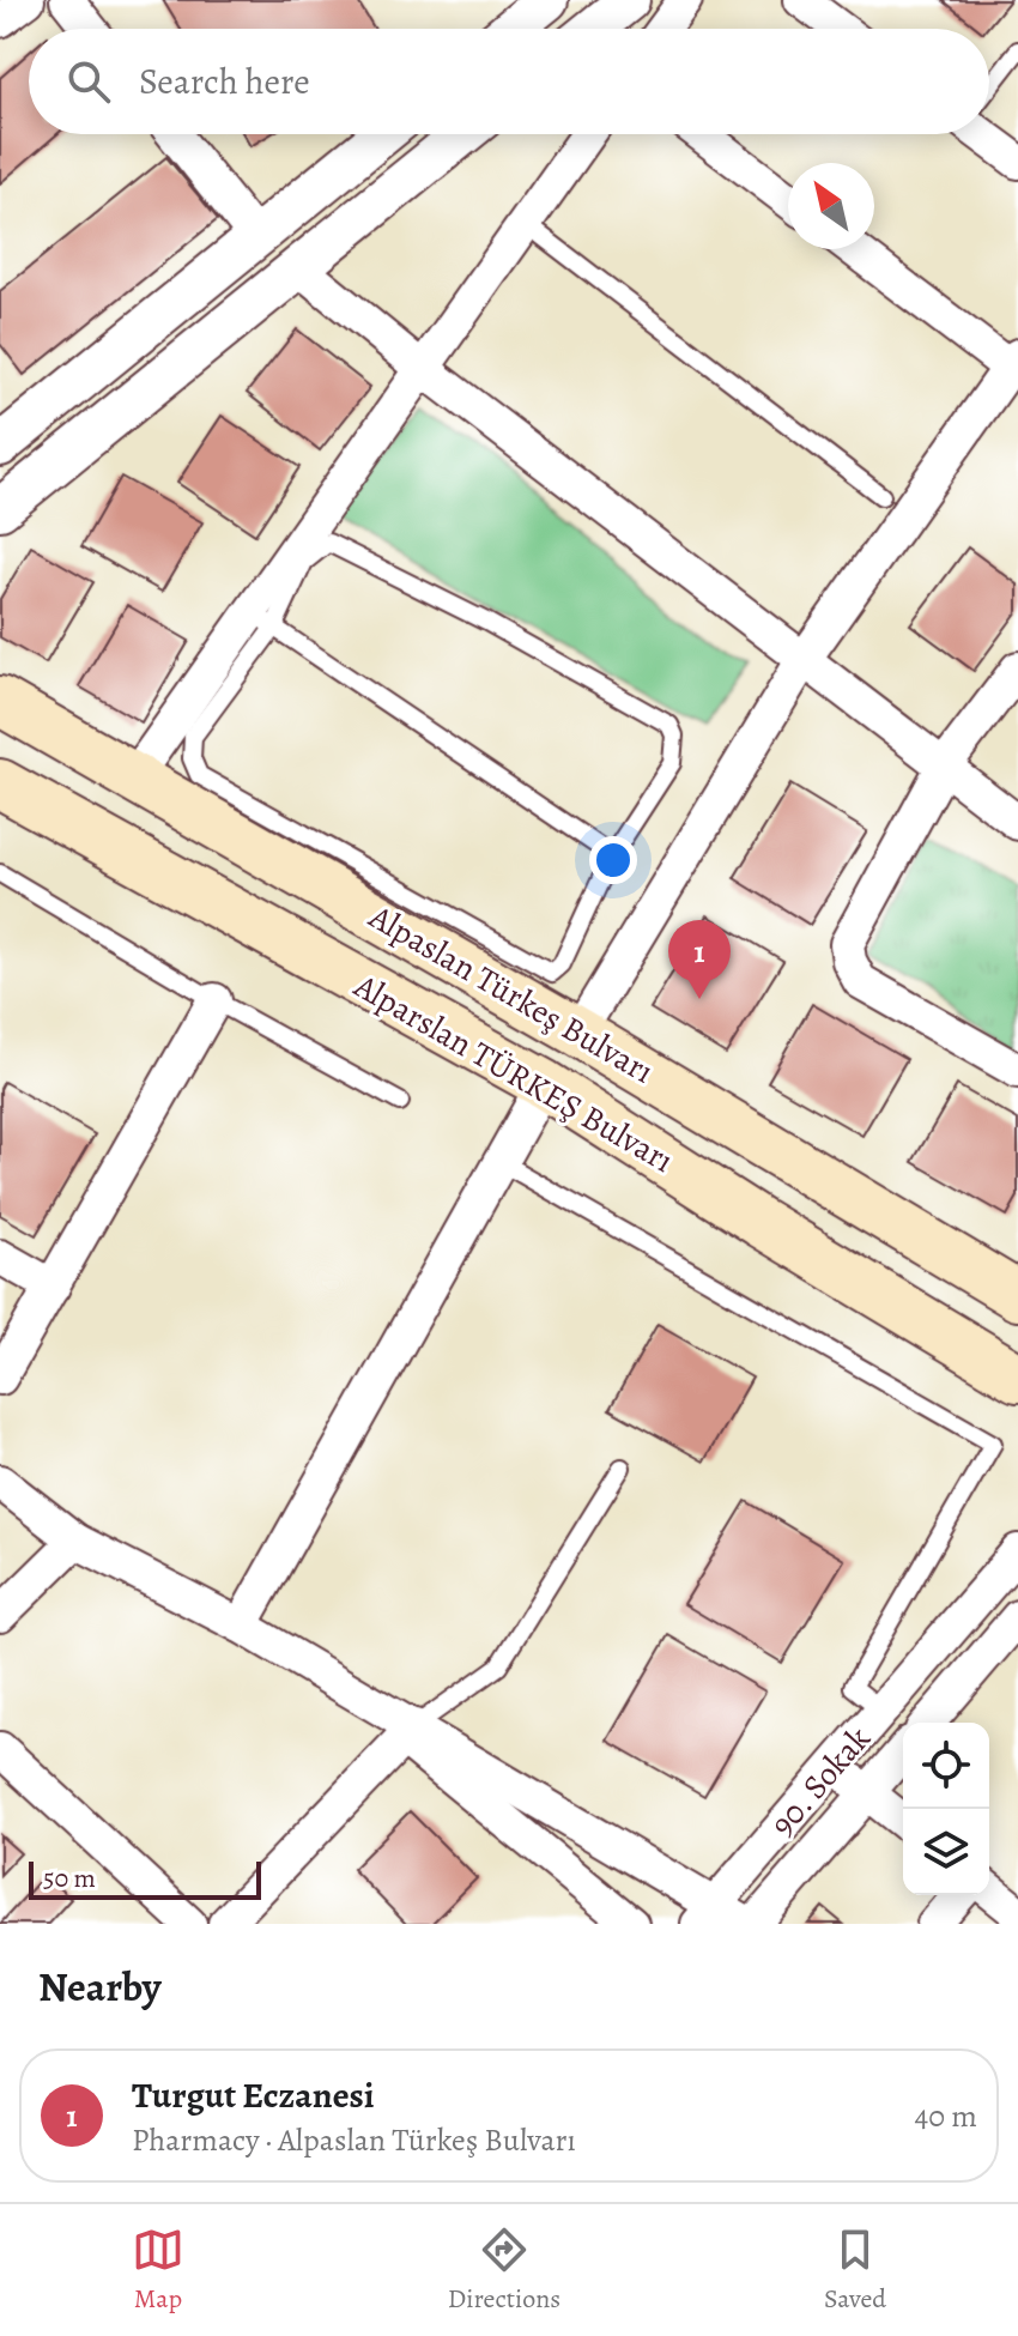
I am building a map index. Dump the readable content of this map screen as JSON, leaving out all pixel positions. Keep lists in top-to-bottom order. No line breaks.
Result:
{"streets":{"main road":["Alpaslan Türkeş Bulvarı","Alparslan TÜRKEŞ Bulvarı"],"street":["90. Sokak"]},"scale_bar":"50 m","north":"top left","page":{"search":"Search here","pins":"1","scale":"50 m","heading":"Nearby","list":[{"mark":"1","name":"Turgut Eczanesi","note":"Pharmacy · Alpaslan Türkeş Bulvarı","value":"40 m"}],"nav":["Map","Directions","Saved"]}}
